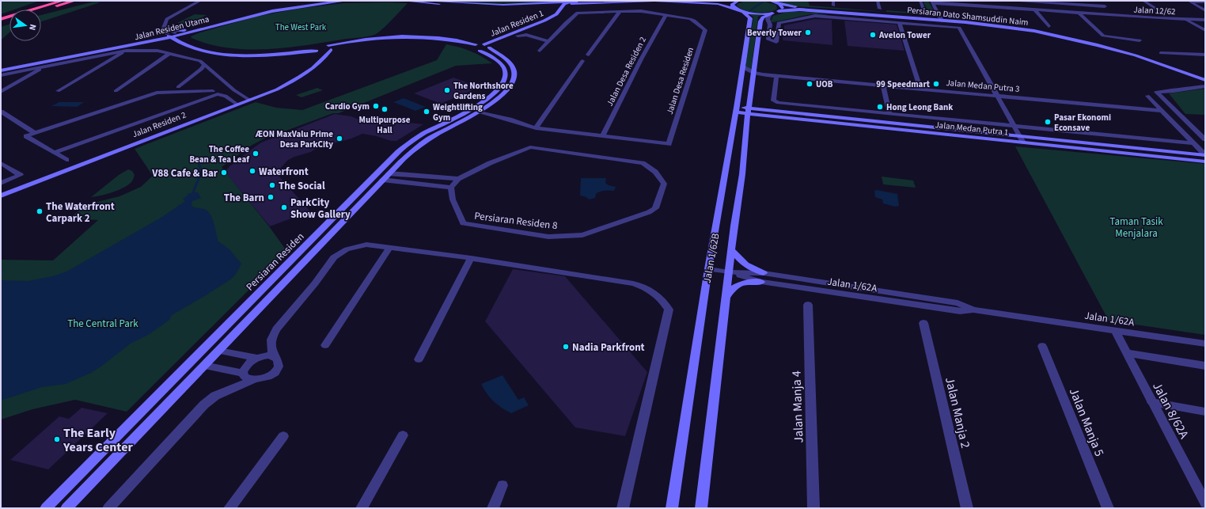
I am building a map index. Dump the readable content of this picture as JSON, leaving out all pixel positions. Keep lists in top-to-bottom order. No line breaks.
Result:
{"streets":{"street":["Jalan 12/62","Persiaran Dato Shamsuddin Naim","Jalan Residen 1","Jalan Residen Utama","Jalan Desa Residen 2","Jalan Desa Residen","Jalan Medan Putra 3","Jalan Residen 2","Jalan Medan Putra 1","Persiaran Residen 8","Jalan 1/62B","Persiaran Residen","Jalan 1/62A","Jalan Manja 4","Jalan 8/62A","Jalan Manja 2","Jalan Manja 5"]},"crossings":[["Persiaran Dato Shamsuddin Naim","Jalan 1/62B"],["Jalan Residen 1","Persiaran Residen"],["Jalan Desa Residen 2","Jalan Desa Residen"],["Jalan Desa Residen","Persiaran Residen"],["Jalan Medan Putra 3","Jalan Medan Putra 1"],["Jalan Medan Putra 3","Jalan 1/62B"],["Jalan Medan Putra 1","Jalan 1/62B"],["Jalan 1/62B","Jalan 1/62A"],["Jalan 1/62A","Jalan 8/62A"]],"parks":["The West Park","Taman Tasik Menjalara","The Central Park"],"places":["Beverly Tower","Avelon Tower","UOB","99 Speedmart","The Northshore Gardens","Cardio Gym","Hong Leong Bank","Multipurpose Hall","Weightlifting Gym","Pasar Ekonomi Econsave","ÆON MaxValu Prime Desa ParkCity","The Coffee Bean & Tea Leaf","Waterfront","V88 Cafe & Bar","The Social","The Barn","ParkCity Show Gallery","The Waterfront Carpark 2","Nadia Parkfront","The Early Years Center"],"north":"right"}
